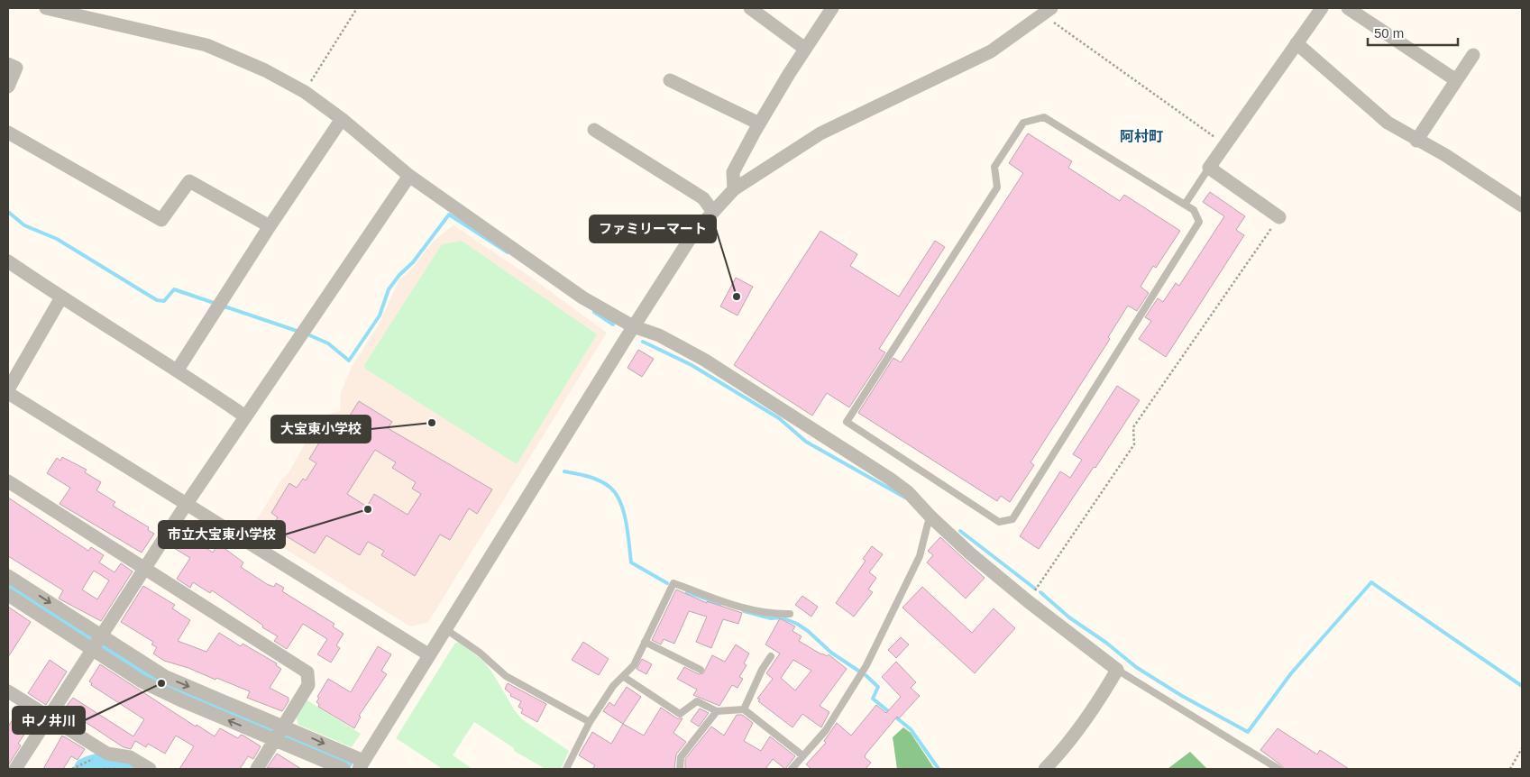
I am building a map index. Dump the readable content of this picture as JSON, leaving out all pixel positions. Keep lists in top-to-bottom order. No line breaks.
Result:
{"districts":["阿村町"],"places":["ファミリーマート","大宝東小学校","市立大宝東小学校","中ノ井川"],"scale_bar":"50 m"}
